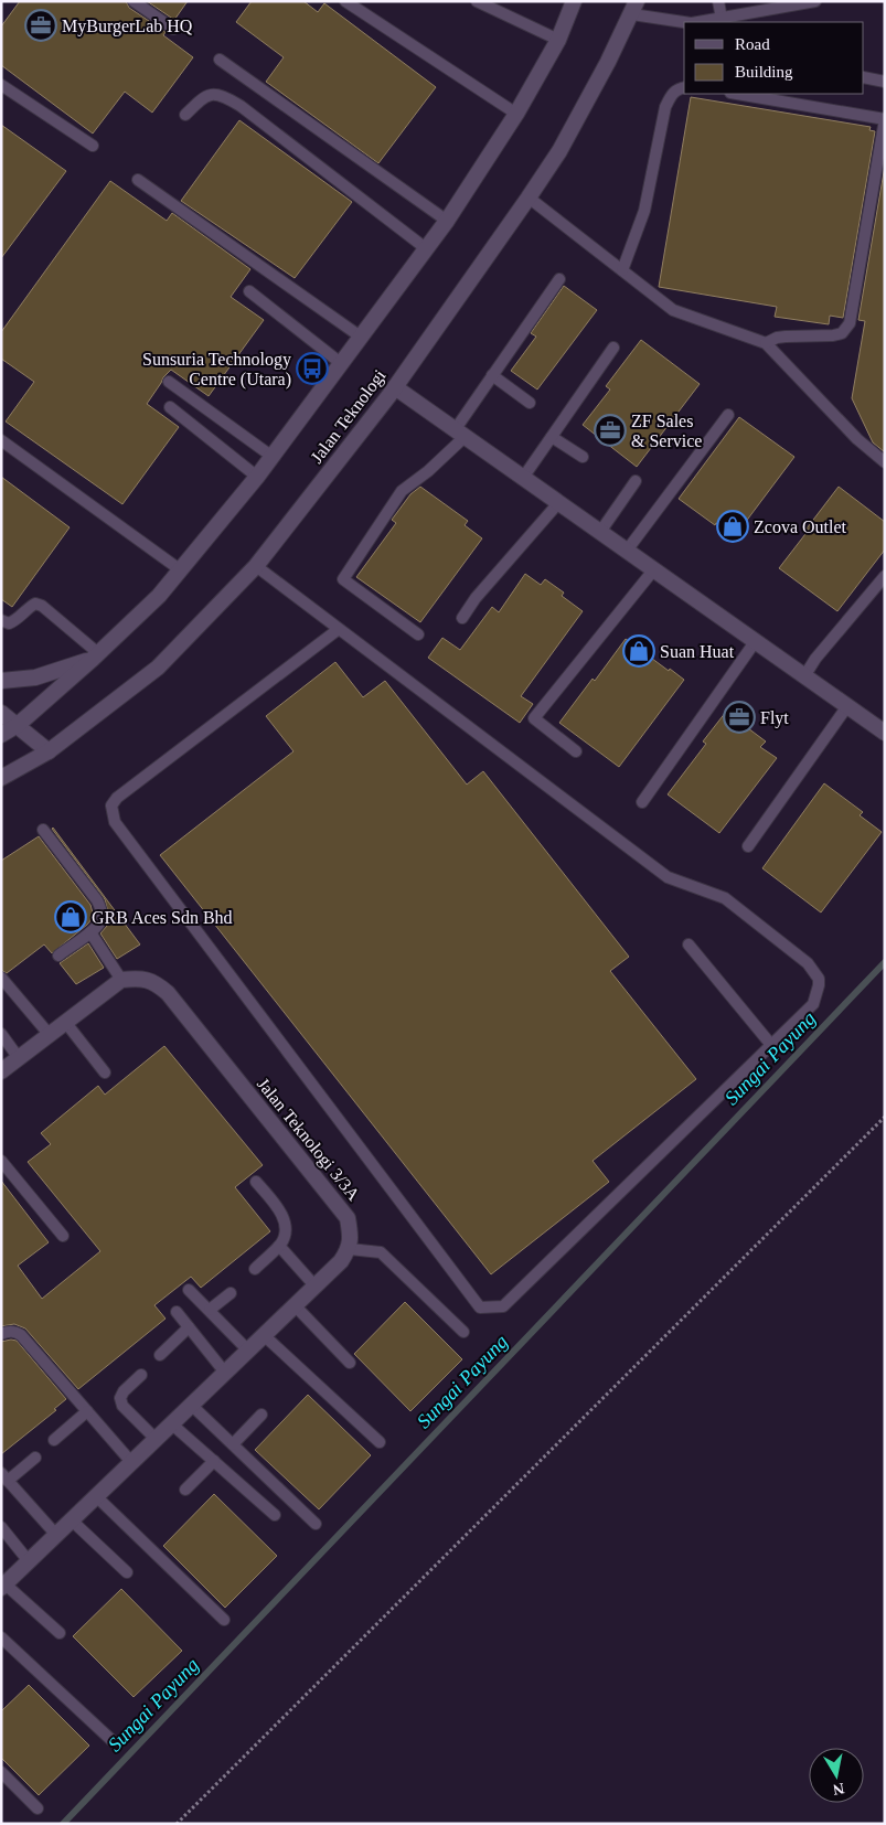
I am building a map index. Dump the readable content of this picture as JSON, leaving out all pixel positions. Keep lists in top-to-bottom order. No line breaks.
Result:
{"streets":{"street":["Jalan Teknologi","Jalan Teknologi 3/3A"]},"water":["Sungai Payung"],"places":{"office":["MyBurgerLab HQ","ZF Sales & Service","Flyt"],"bus stop":["Sunsuria Technology Centre (Utara)"],"shop":["Zcova Outlet","Suan Huat","GRB Aces Sdn Bhd"]},"legend":["Road","Building"],"north":"bottom"}
